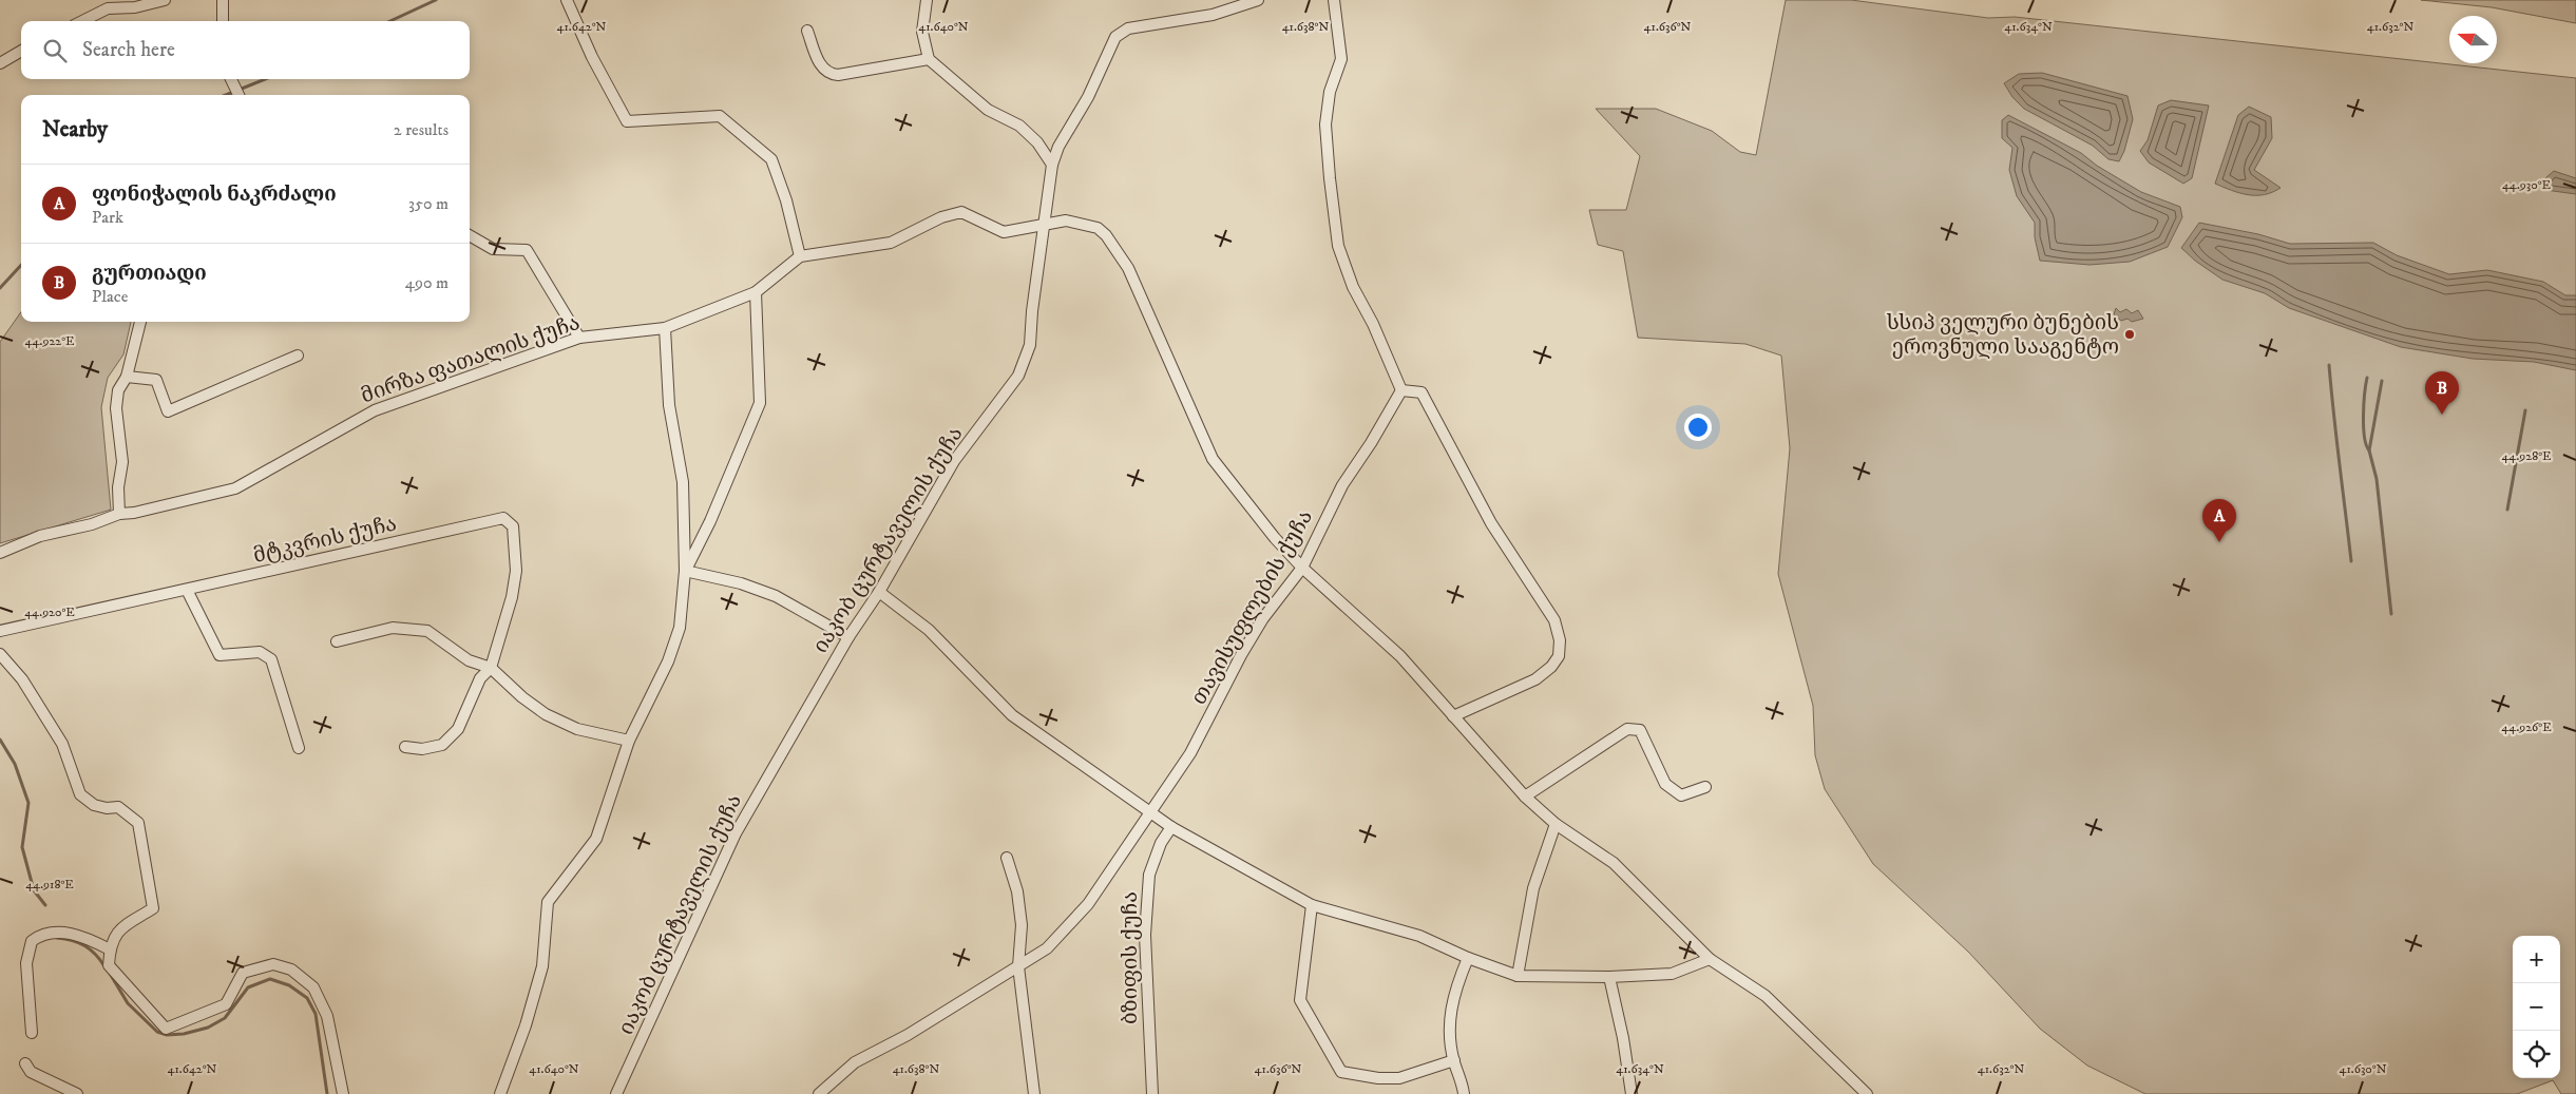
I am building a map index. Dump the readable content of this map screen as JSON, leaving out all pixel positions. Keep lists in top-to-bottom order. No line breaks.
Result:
{"streets":{"street":["მირზა ფათალის ქუჩა","მტკვრის ქუჩა","იაკობ ცურტაველის ქუჩა","თავისუფლების ქუჩა","ბზიფის ქუჩა"]},"places":["სსიპ ველური ბუნების ეროვნული სააგენტო"],"north":"left","page":{"search":"Search here","heading":["Nearby","2 results"],"list":[{"mark":"A","name":"ფონიჭალის ნაკრძალი","note":"Park","value":"350 m"},{"mark":"B","name":"გურთიადი","note":"Place","value":"490 m"}],"pins":["B","A"],"map_buttons":["+","−"]},"coordinates":["41.642°N","41.640°N","41.638°N","41.636°N","41.634°N","41.632°N","44.930°E","44.922°E","44.928°E","44.920°E","44.926°E","44.918°E","41.630°N"]}
